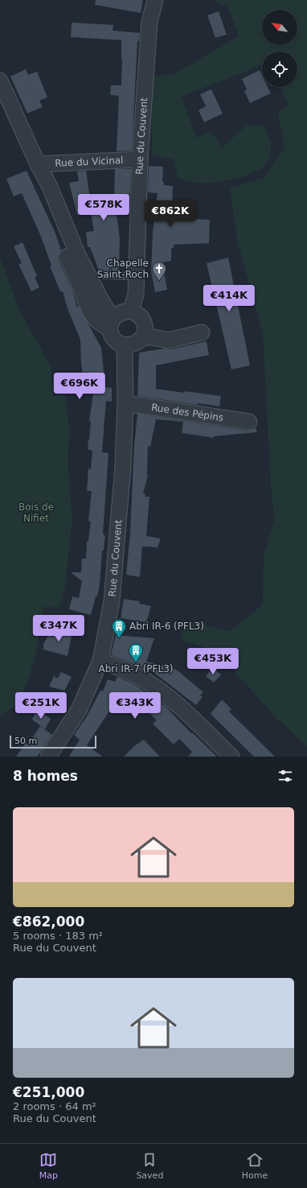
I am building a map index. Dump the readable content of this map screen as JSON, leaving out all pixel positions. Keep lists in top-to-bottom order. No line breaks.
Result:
{"streets":{"street":["Rue du Couvent","Rue du Vicinal","Rue des Pépins"]},"crossings":[["Rue du Couvent","Rue du Vicinal"],["Rue du Couvent","Rue des Pépins"]],"parks":["Bois de Nifiet"],"places":{"church":["Chapelle Saint-Roch"],"building":["Abri IR-6 (PFL3)","Abri IR-7 (PFL3)"]},"scale_bar":"50 m","north":"top left","page":{"price":["€578K","€862K","€414K","€696K","€347K","€453K","€251K","€343K"],"scale":"50 m","heading":"8 homes","list":[{"name":"€862,000","note":"5 rooms · 183 m² · Rue du Couvent"},{"name":"€251,000","note":"2 rooms · 64 m² · Rue du Couvent"}],"tabs":["Map","Saved","Home"]}}
